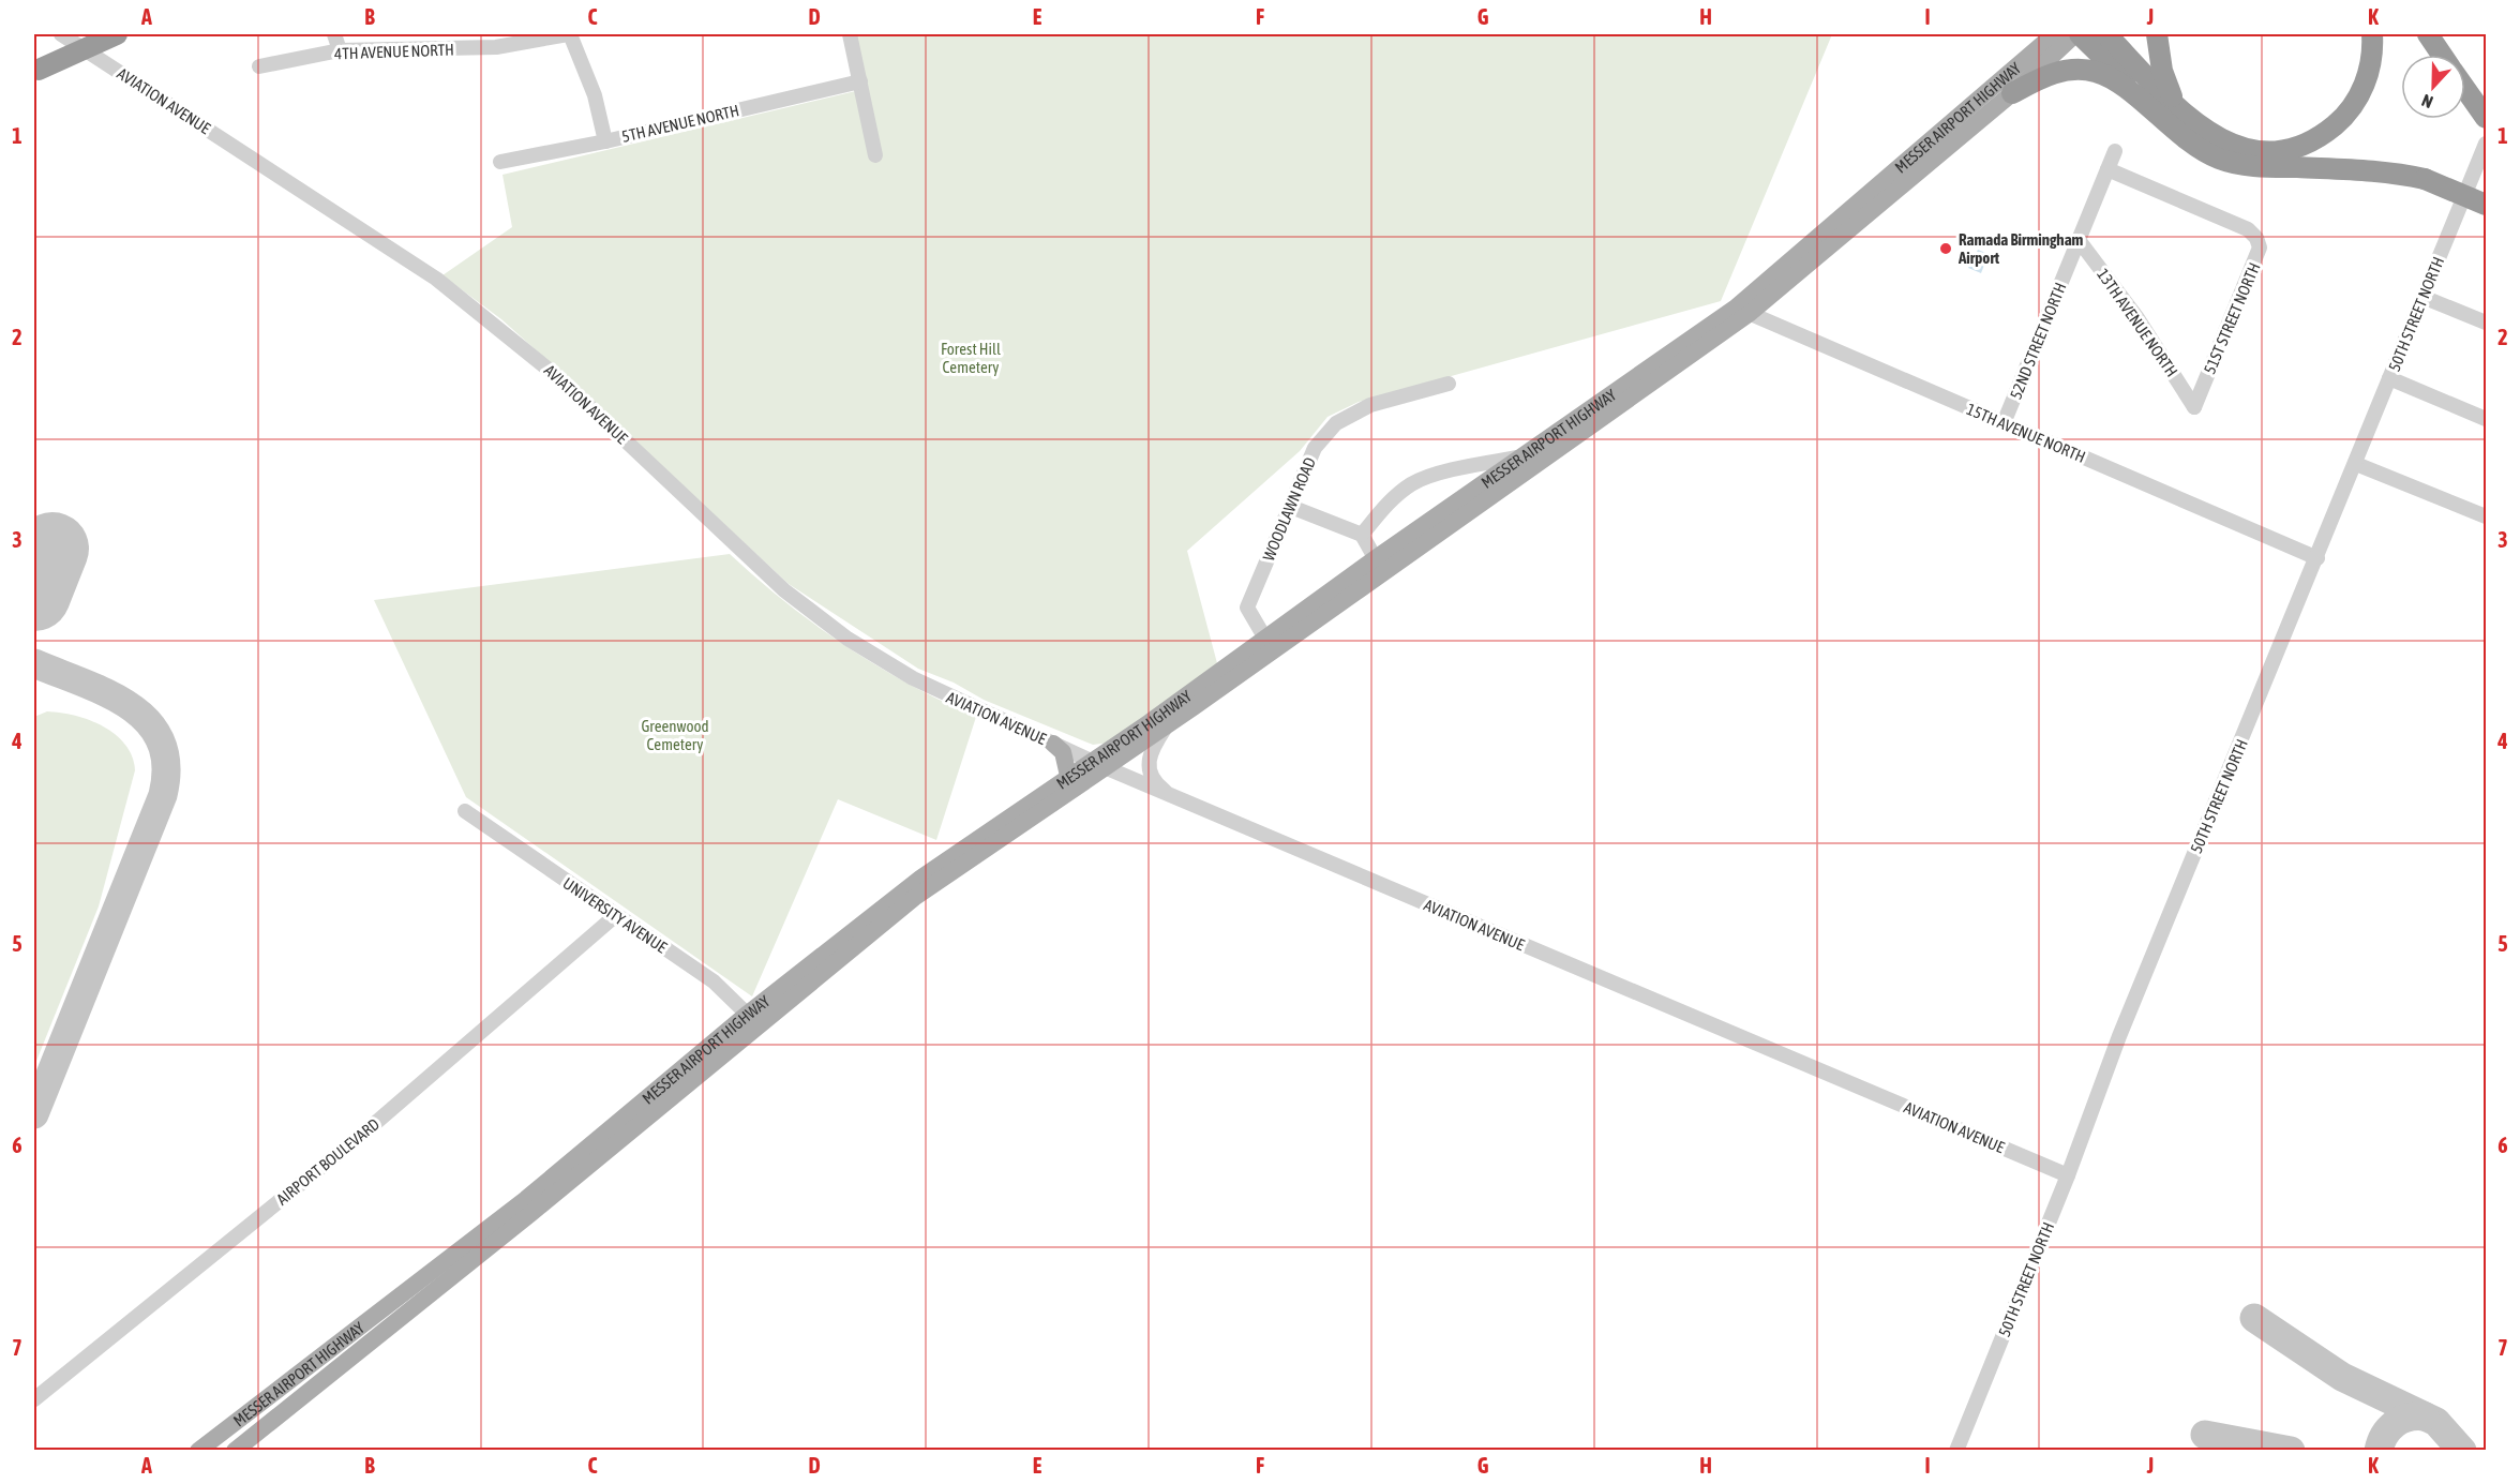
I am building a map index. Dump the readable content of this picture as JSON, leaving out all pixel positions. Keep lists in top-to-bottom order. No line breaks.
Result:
{"streets":{"main road":["MESSER AIRPORT HIGHWAY"],"street":["4TH AVENUE NORTH","AVIATION AVENUE","5TH AVENUE NORTH","50TH STREET NORTH","51ST STREET NORTH","13TH AVENUE NORTH","52ND STREET NORTH","15TH AVENUE NORTH","WOODLAWN ROAD","UNIVERSITY AVENUE","AIRPORT BOULEVARD"]},"crossings":[["AVIATION AVENUE","MESSER AIRPORT HIGHWAY"],["AVIATION AVENUE","50TH STREET NORTH"],["MESSER AIRPORT HIGHWAY","15TH AVENUE NORTH"],["MESSER AIRPORT HIGHWAY","WOODLAWN ROAD"],["MESSER AIRPORT HIGHWAY","UNIVERSITY AVENUE"],["50TH STREET NORTH","15TH AVENUE NORTH"],["51ST STREET NORTH","13TH AVENUE NORTH"],["51ST STREET NORTH","52ND STREET NORTH"],["13TH AVENUE NORTH","52ND STREET NORTH"],["52ND STREET NORTH","15TH AVENUE NORTH"],["UNIVERSITY AVENUE","AIRPORT BOULEVARD"]],"parks":["Forest Hill Cemetery","Greenwood Cemetery"],"places":["Ramada Birmingham Airport"],"north":"bottom","grid":{"columns":["A","B","C","D","E","F","G","H","I","J","K"],"rows":["1","2","3","4","5","6","7"]}}
